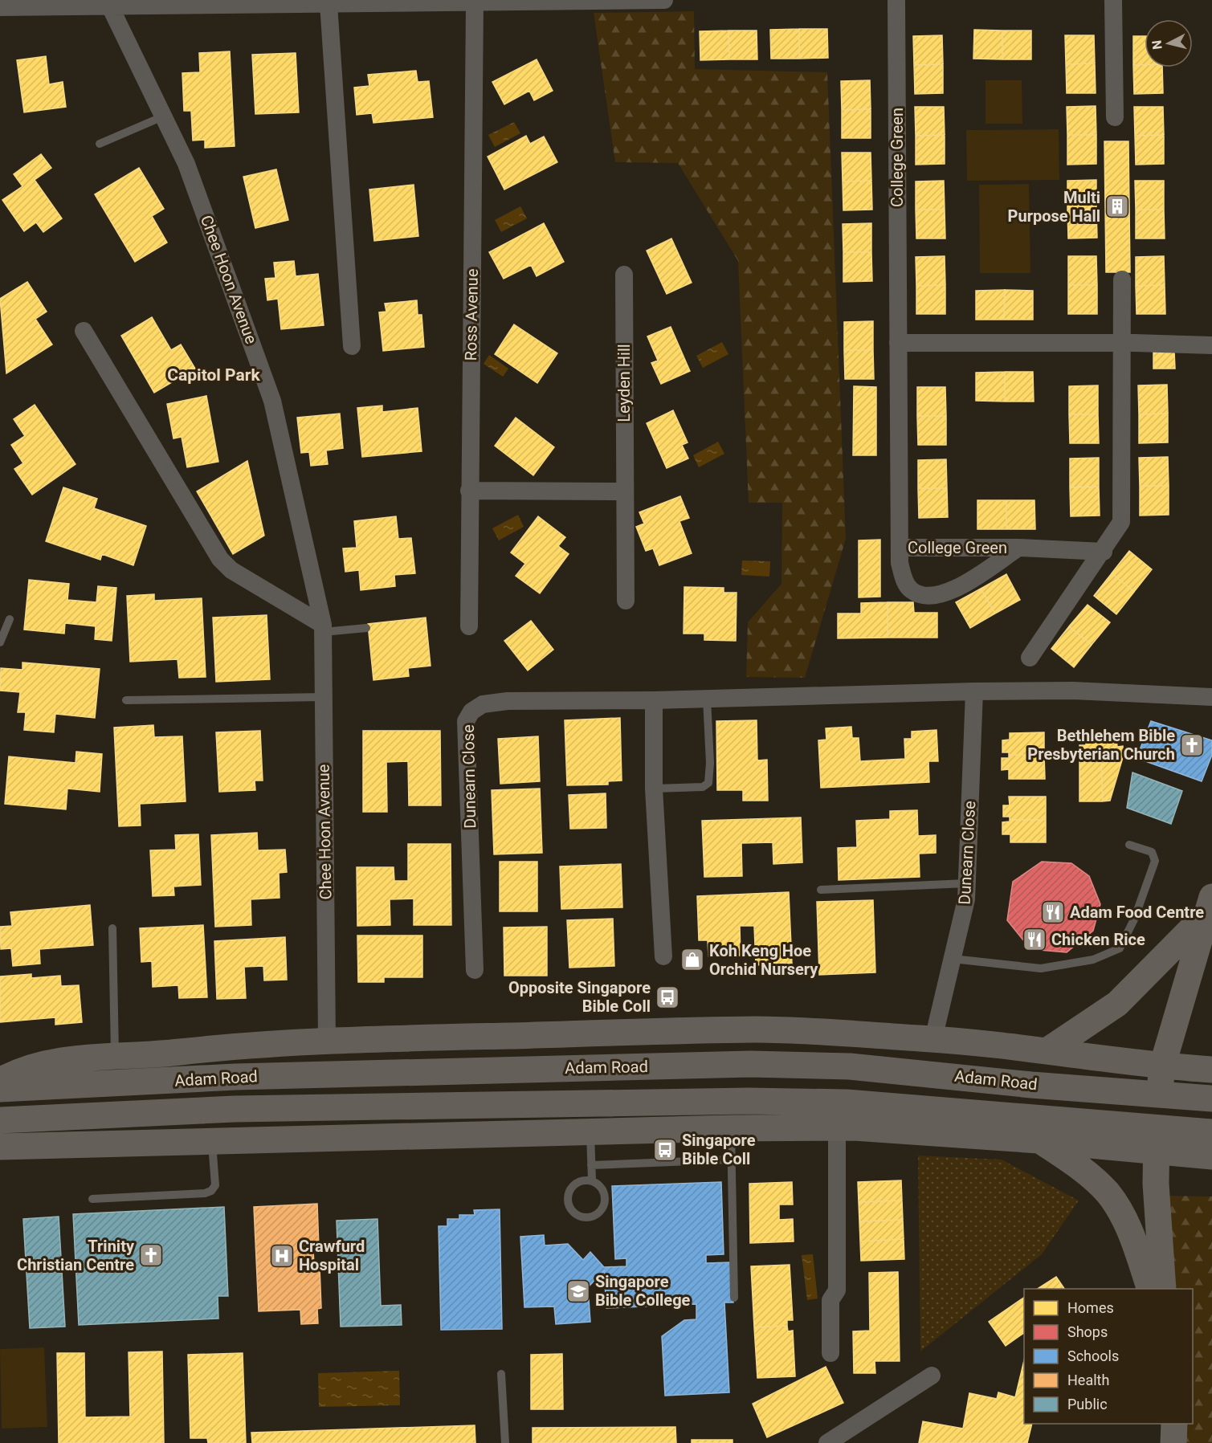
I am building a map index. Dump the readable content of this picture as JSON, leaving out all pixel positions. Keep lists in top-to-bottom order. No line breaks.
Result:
{"streets":{"highway":["Adam Road"],"street":["College Green","Chee Hoon Avenue","Ross Avenue","Leyden Hill","Dunearn Close"]},"districts":["Capitol Park"],"places":{"building":["Multi Purpose Hall"],"church":["Bethlehem Bible Presbyterian Church","Trinity Christian Centre"],"restaurant":["Adam Food Centre","Chicken Rice"],"shop":["Koh Keng Hoe Orchid Nursery"],"bus stop":["Opposite Singapore Bible Coll","Singapore Bible Coll"],"hospital":["Crawfurd Hospital"],"school or university":["Singapore Bible College"]},"legend":["Homes","Shops","Schools","Health","Public"],"north":"left"}
